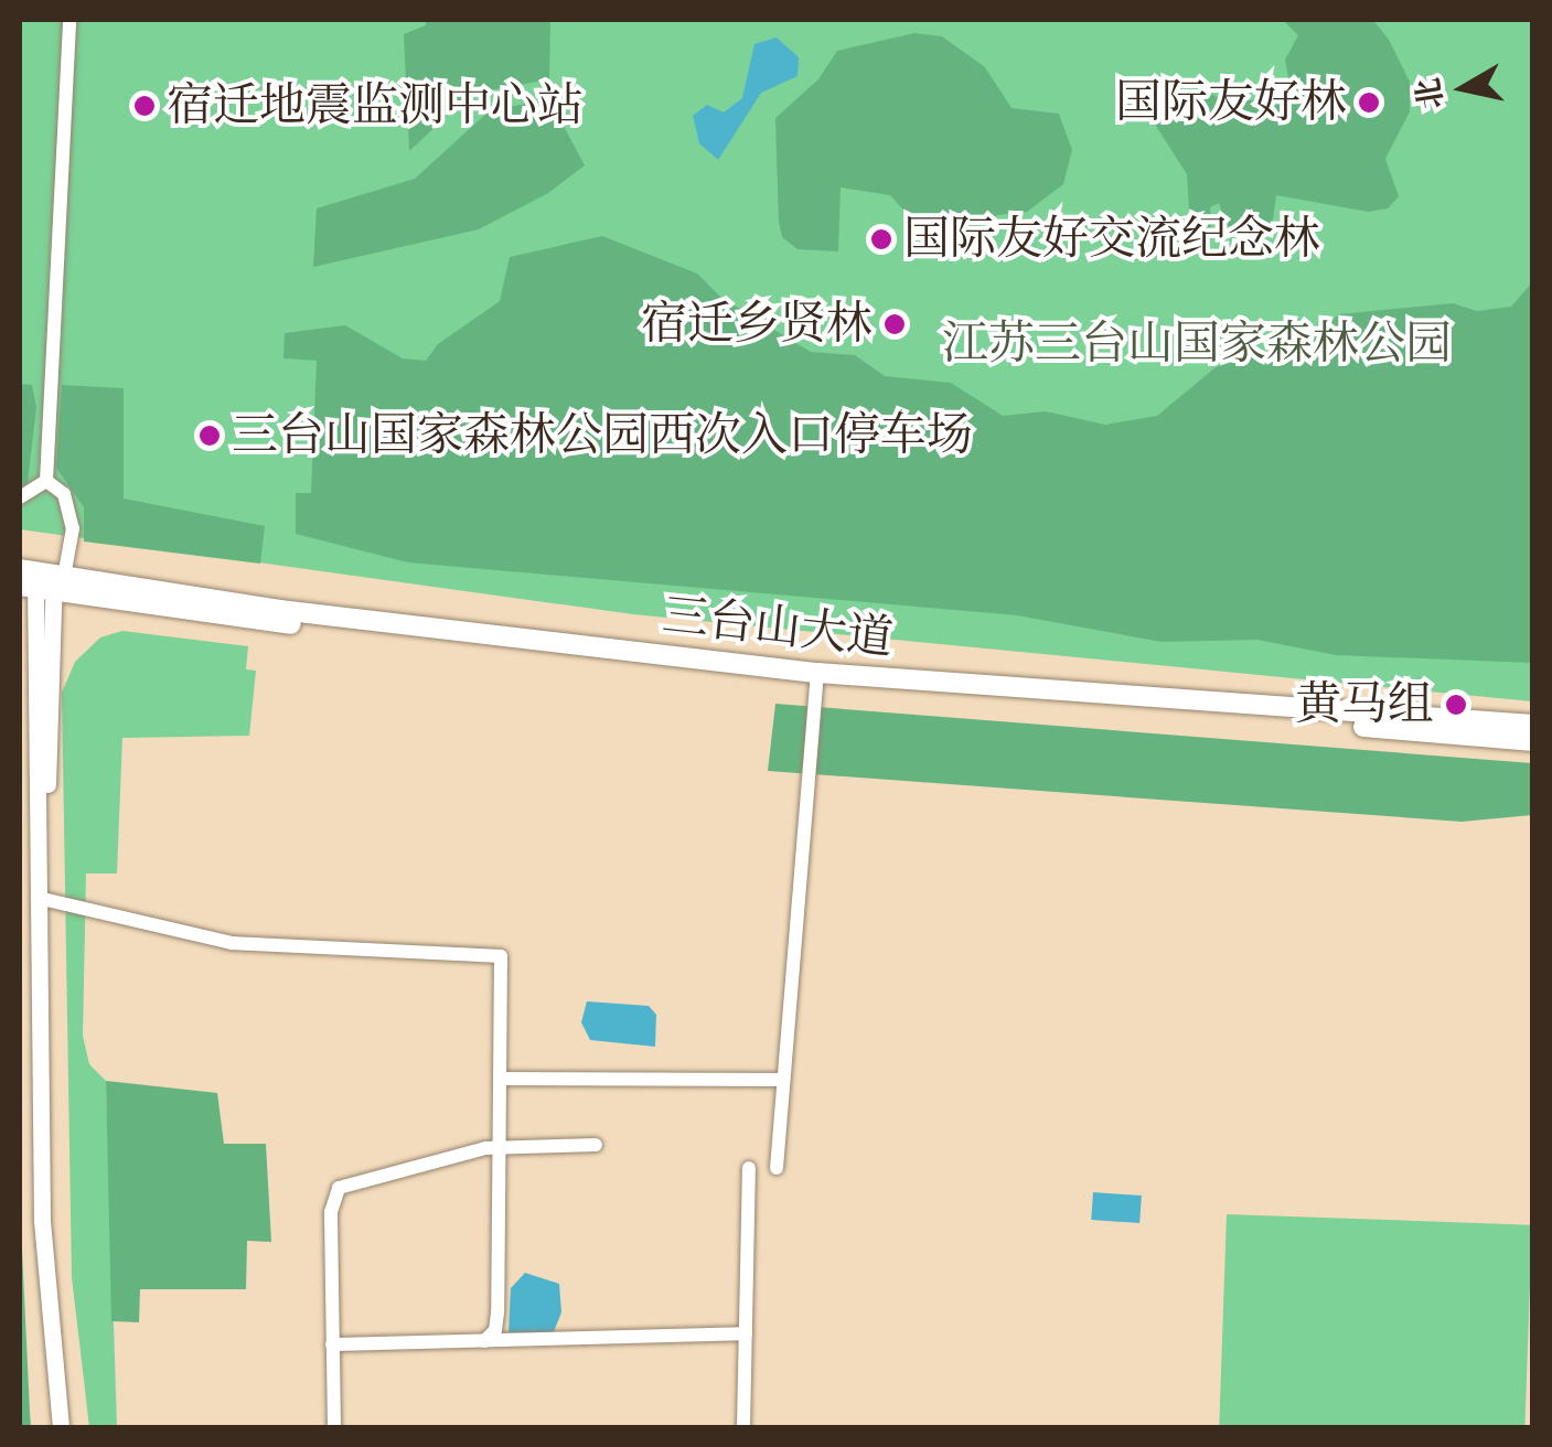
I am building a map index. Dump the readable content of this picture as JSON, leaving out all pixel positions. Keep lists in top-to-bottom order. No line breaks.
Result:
{"streets":{"main road":["三台山大道"]},"parks":["江苏三台山国家森林公园"],"places":["国际友好林","宿迁地震监测中心站","国际友好交流纪念林","宿迁乡贤林","三台山国家森林公园西次入口停车场","黄马组"],"north":"left"}
